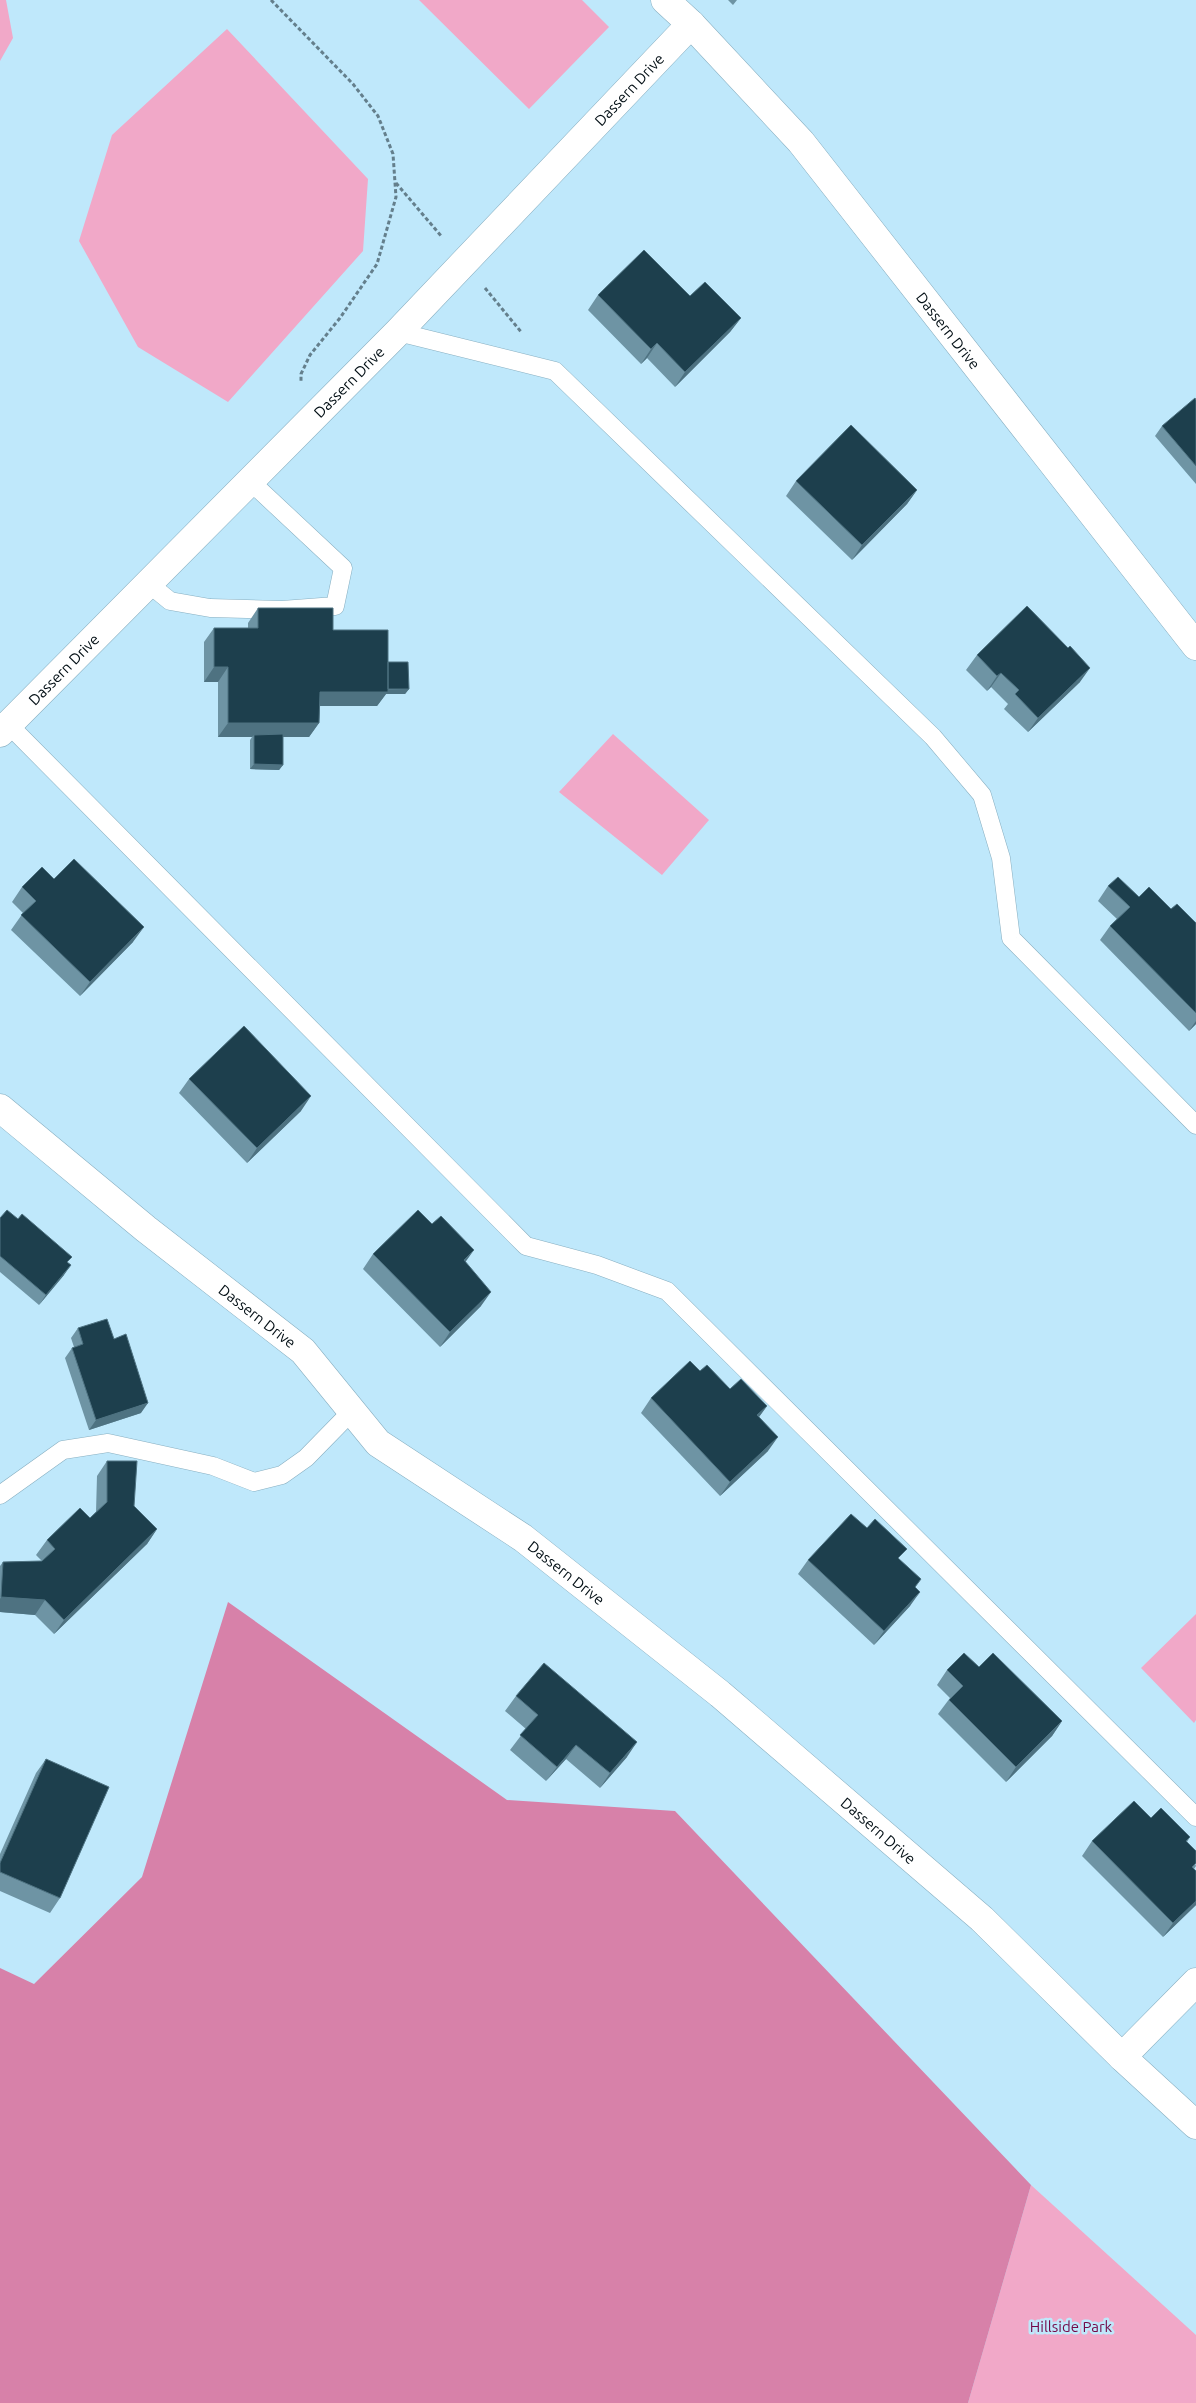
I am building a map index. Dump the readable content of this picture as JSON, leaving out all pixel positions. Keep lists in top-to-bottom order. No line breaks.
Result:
{"streets":{"street":["Dassern Drive"]},"parks":["Hillside Park"]}
